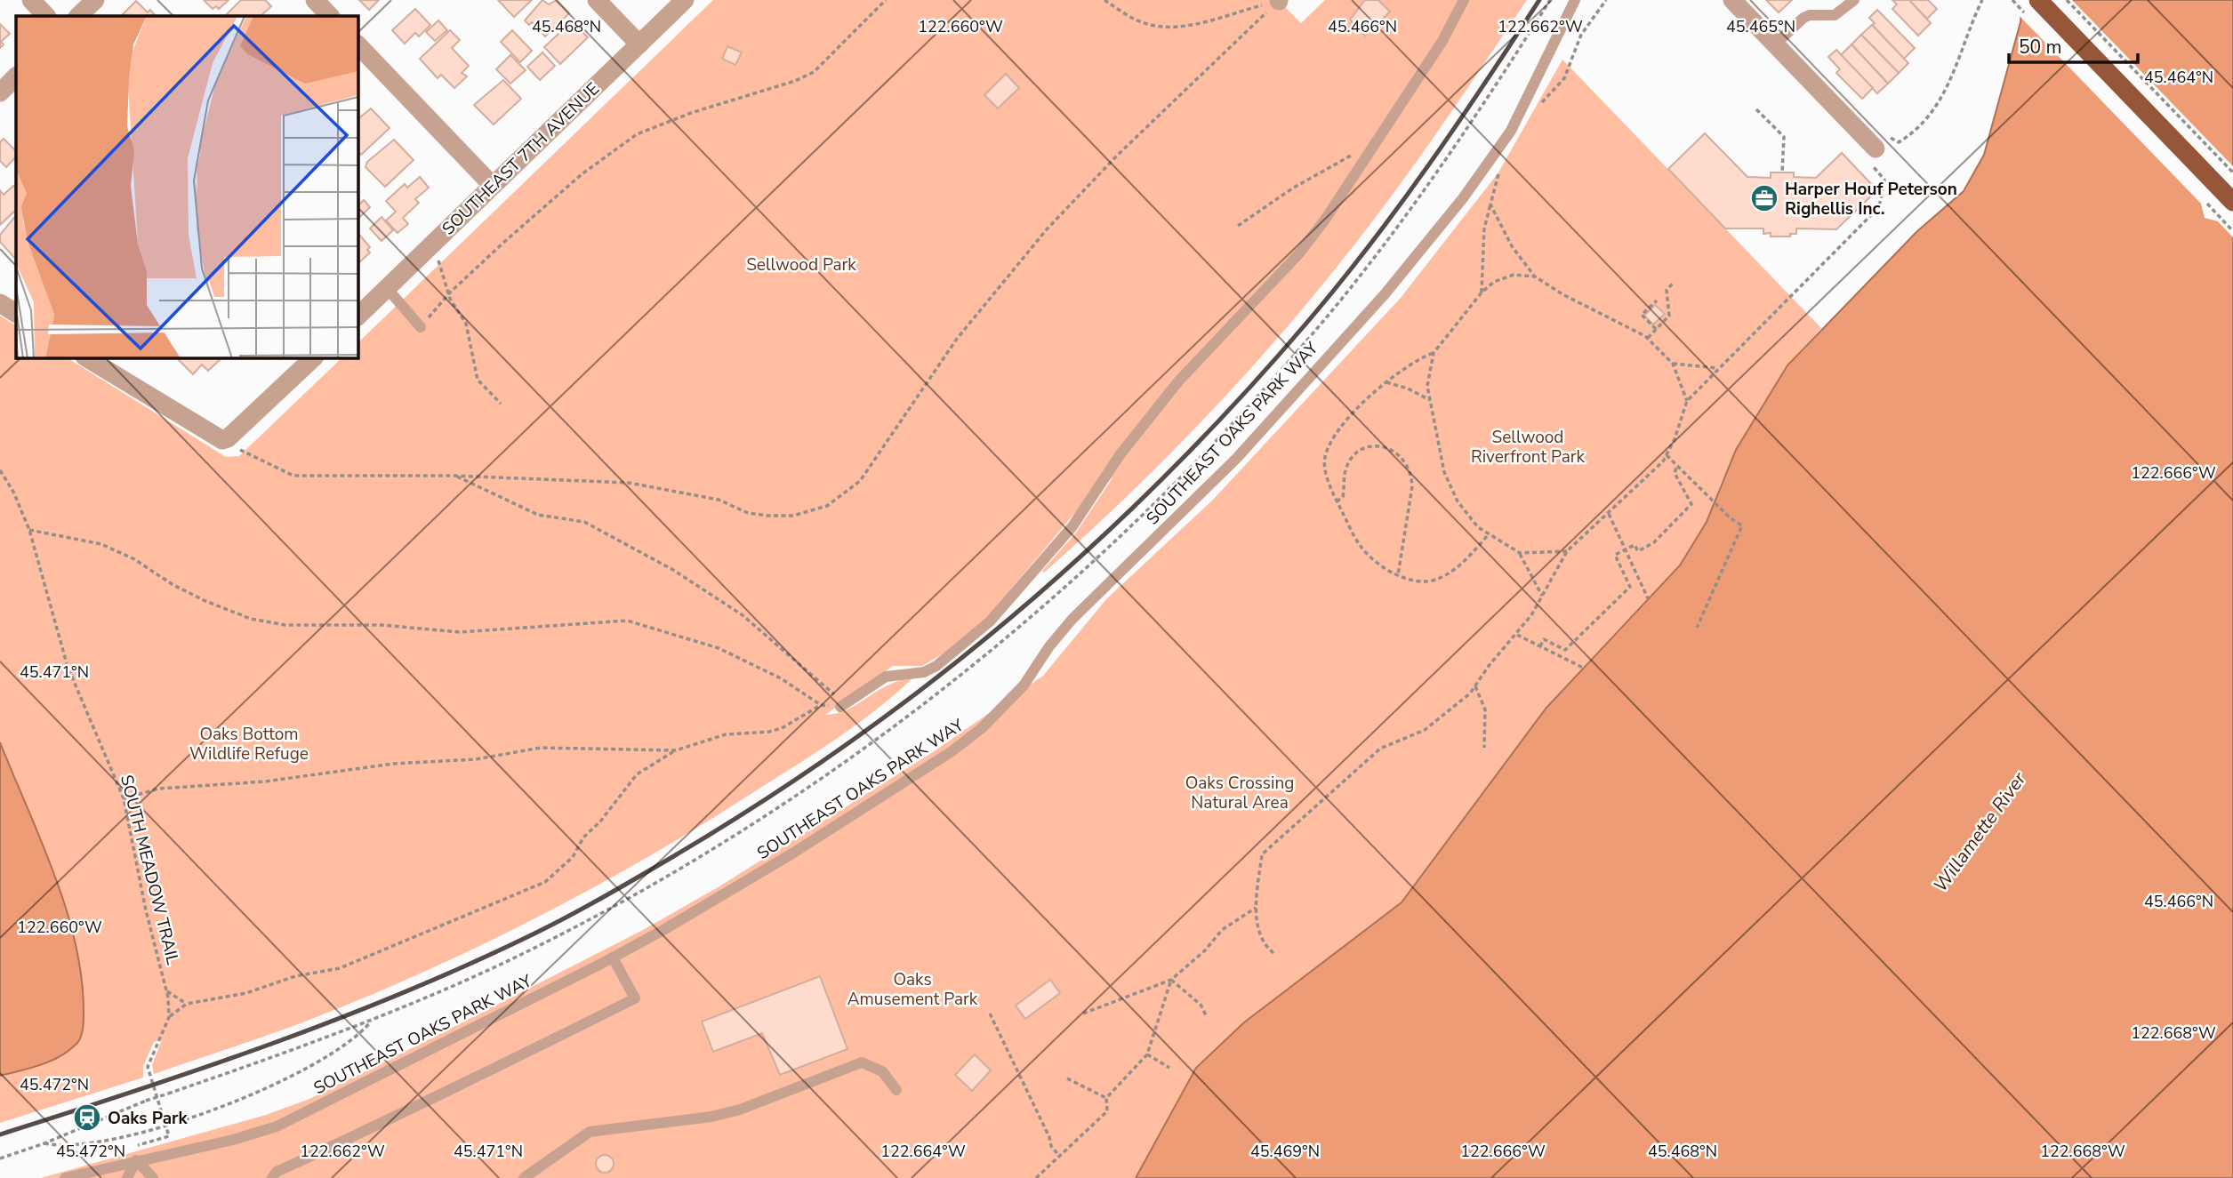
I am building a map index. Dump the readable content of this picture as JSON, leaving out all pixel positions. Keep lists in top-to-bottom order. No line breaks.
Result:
{"streets":{"street":["SOUTHEAST 7TH AVENUE"],"lane":["SOUTHEAST OAKS PARK WAY"],"path":["SOUTH MEADOW TRAIL"]},"water":["Willamette River"],"parks":["Sellwood Park","Sellwood Riverfront Park","Oaks Bottom Wildlife Refuge","Oaks Crossing Natural Area","Oaks Amusement Park"],"places":{"office":["Harper Houf Peterson Righellis Inc."],"station":["Oaks Park"]},"scale_bar":"50 m","coordinates":["122.660°W","122.662°W","45.468°N","45.466°N","45.465°N","45.464°N","122.666°W","45.471°N","122.668°W","45.472°N","45.469°N","122.664°W"]}
